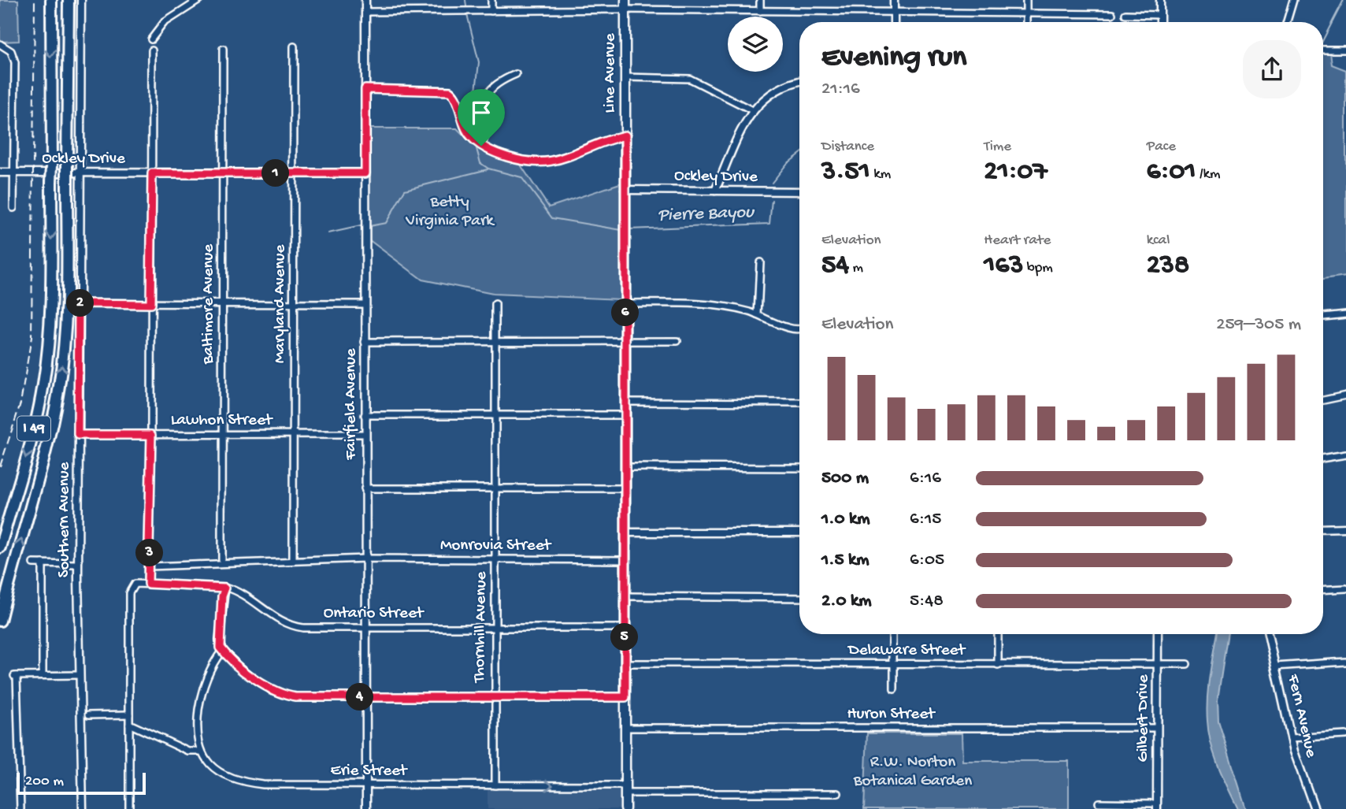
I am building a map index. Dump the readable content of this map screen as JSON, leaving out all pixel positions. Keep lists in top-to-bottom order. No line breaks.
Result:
{"streets":{"highway":["I 49"],"main road":["Line Avenue"],"street":["Ockley Drive","Baltimore Avenue","Maryland Avenue","Fairfield Avenue","Lawhon Street","Southern Avenue","Monrovia Street","Ontario Street","Thornhill Avenue","Delaware Street","Huron Street","Fern Avenue","Gilbert Drive","Erie Street"]},"crossings":[["Line Avenue","Ockley Drive"],["Line Avenue","Monrovia Street"],["Line Avenue","Ontario Street"],["Line Avenue","Delaware Street"],["Line Avenue","Huron Street"],["Line Avenue","Erie Street"],["Ockley Drive","Baltimore Avenue"],["Ockley Drive","Maryland Avenue"],["Ockley Drive","Fairfield Avenue"],["Ockley Drive","Southern Avenue"],["Baltimore Avenue","Lawhon Street"],["Maryland Avenue","Lawhon Street"],["Maryland Avenue","Monrovia Street"],["Fairfield Avenue","Lawhon Street"],["Fairfield Avenue","Monrovia Street"],["Fairfield Avenue","Ontario Street"],["Fairfield Avenue","Erie Street"],["Lawhon Street","Southern Avenue"],["Monrovia Street","Thornhill Avenue"],["Ontario Street","Thornhill Avenue"],["Thornhill Avenue","Erie Street"],["Delaware Street","Gilbert Drive"],["Huron Street","Gilbert Drive"]],"water":["Pierre Bayou"],"parks":["Betty Virginia Park","R.W. Norton Botanical Garden"],"scale_bar":"200 m","page":{"heading":["Evening run","21:16"],"stats":[["Distance","3.51 km"],["Time","21:07"],["Pace","6:01 /km"],["Elevation","54 m"],["Heart rate","163 bpm"],["kcal","238"]],"pins":["1","2","6","3","5","4"],"chart":["Elevation","259–305 m"],"list":[{"name":"500 m","note":"6:16"},{"name":"1.0 km","note":"6:15"},{"name":"1.5 km","note":"6:05"},{"name":"2.0 km","note":"5:48"}],"scale":"200 m"}}
